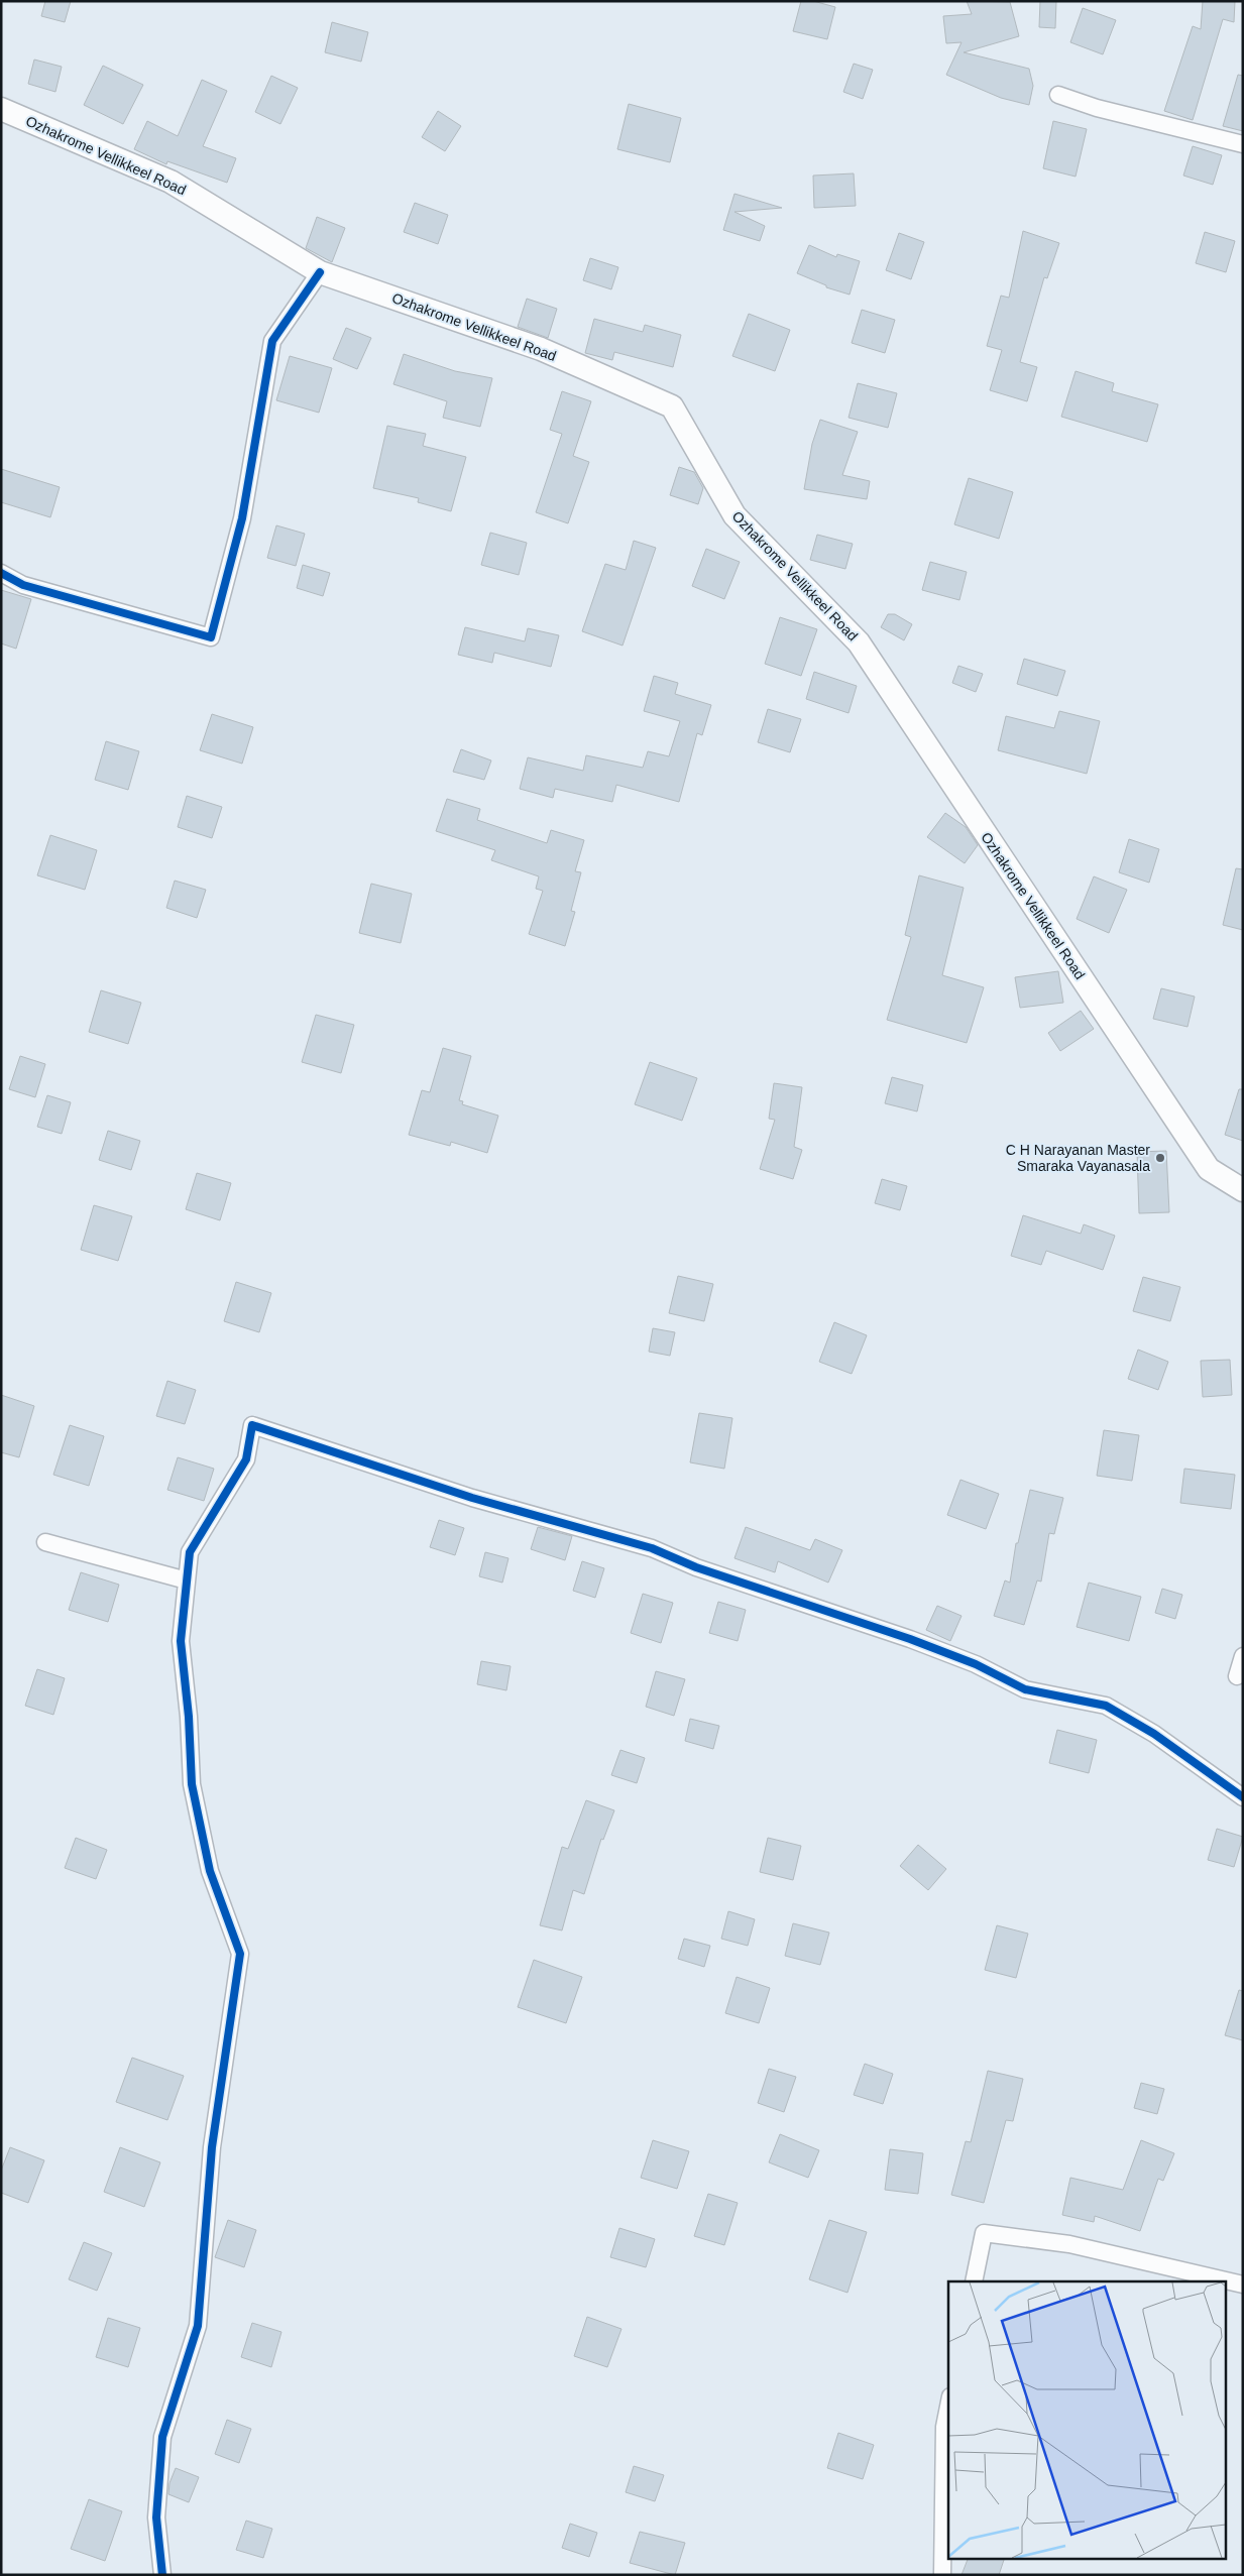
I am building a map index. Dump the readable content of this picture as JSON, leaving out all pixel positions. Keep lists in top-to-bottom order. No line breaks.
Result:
{"streets":{"main road":["Ozhakrome Vellikkeel Road"]},"places":["C H Narayanan Master Smaraka Vayanasala"]}
